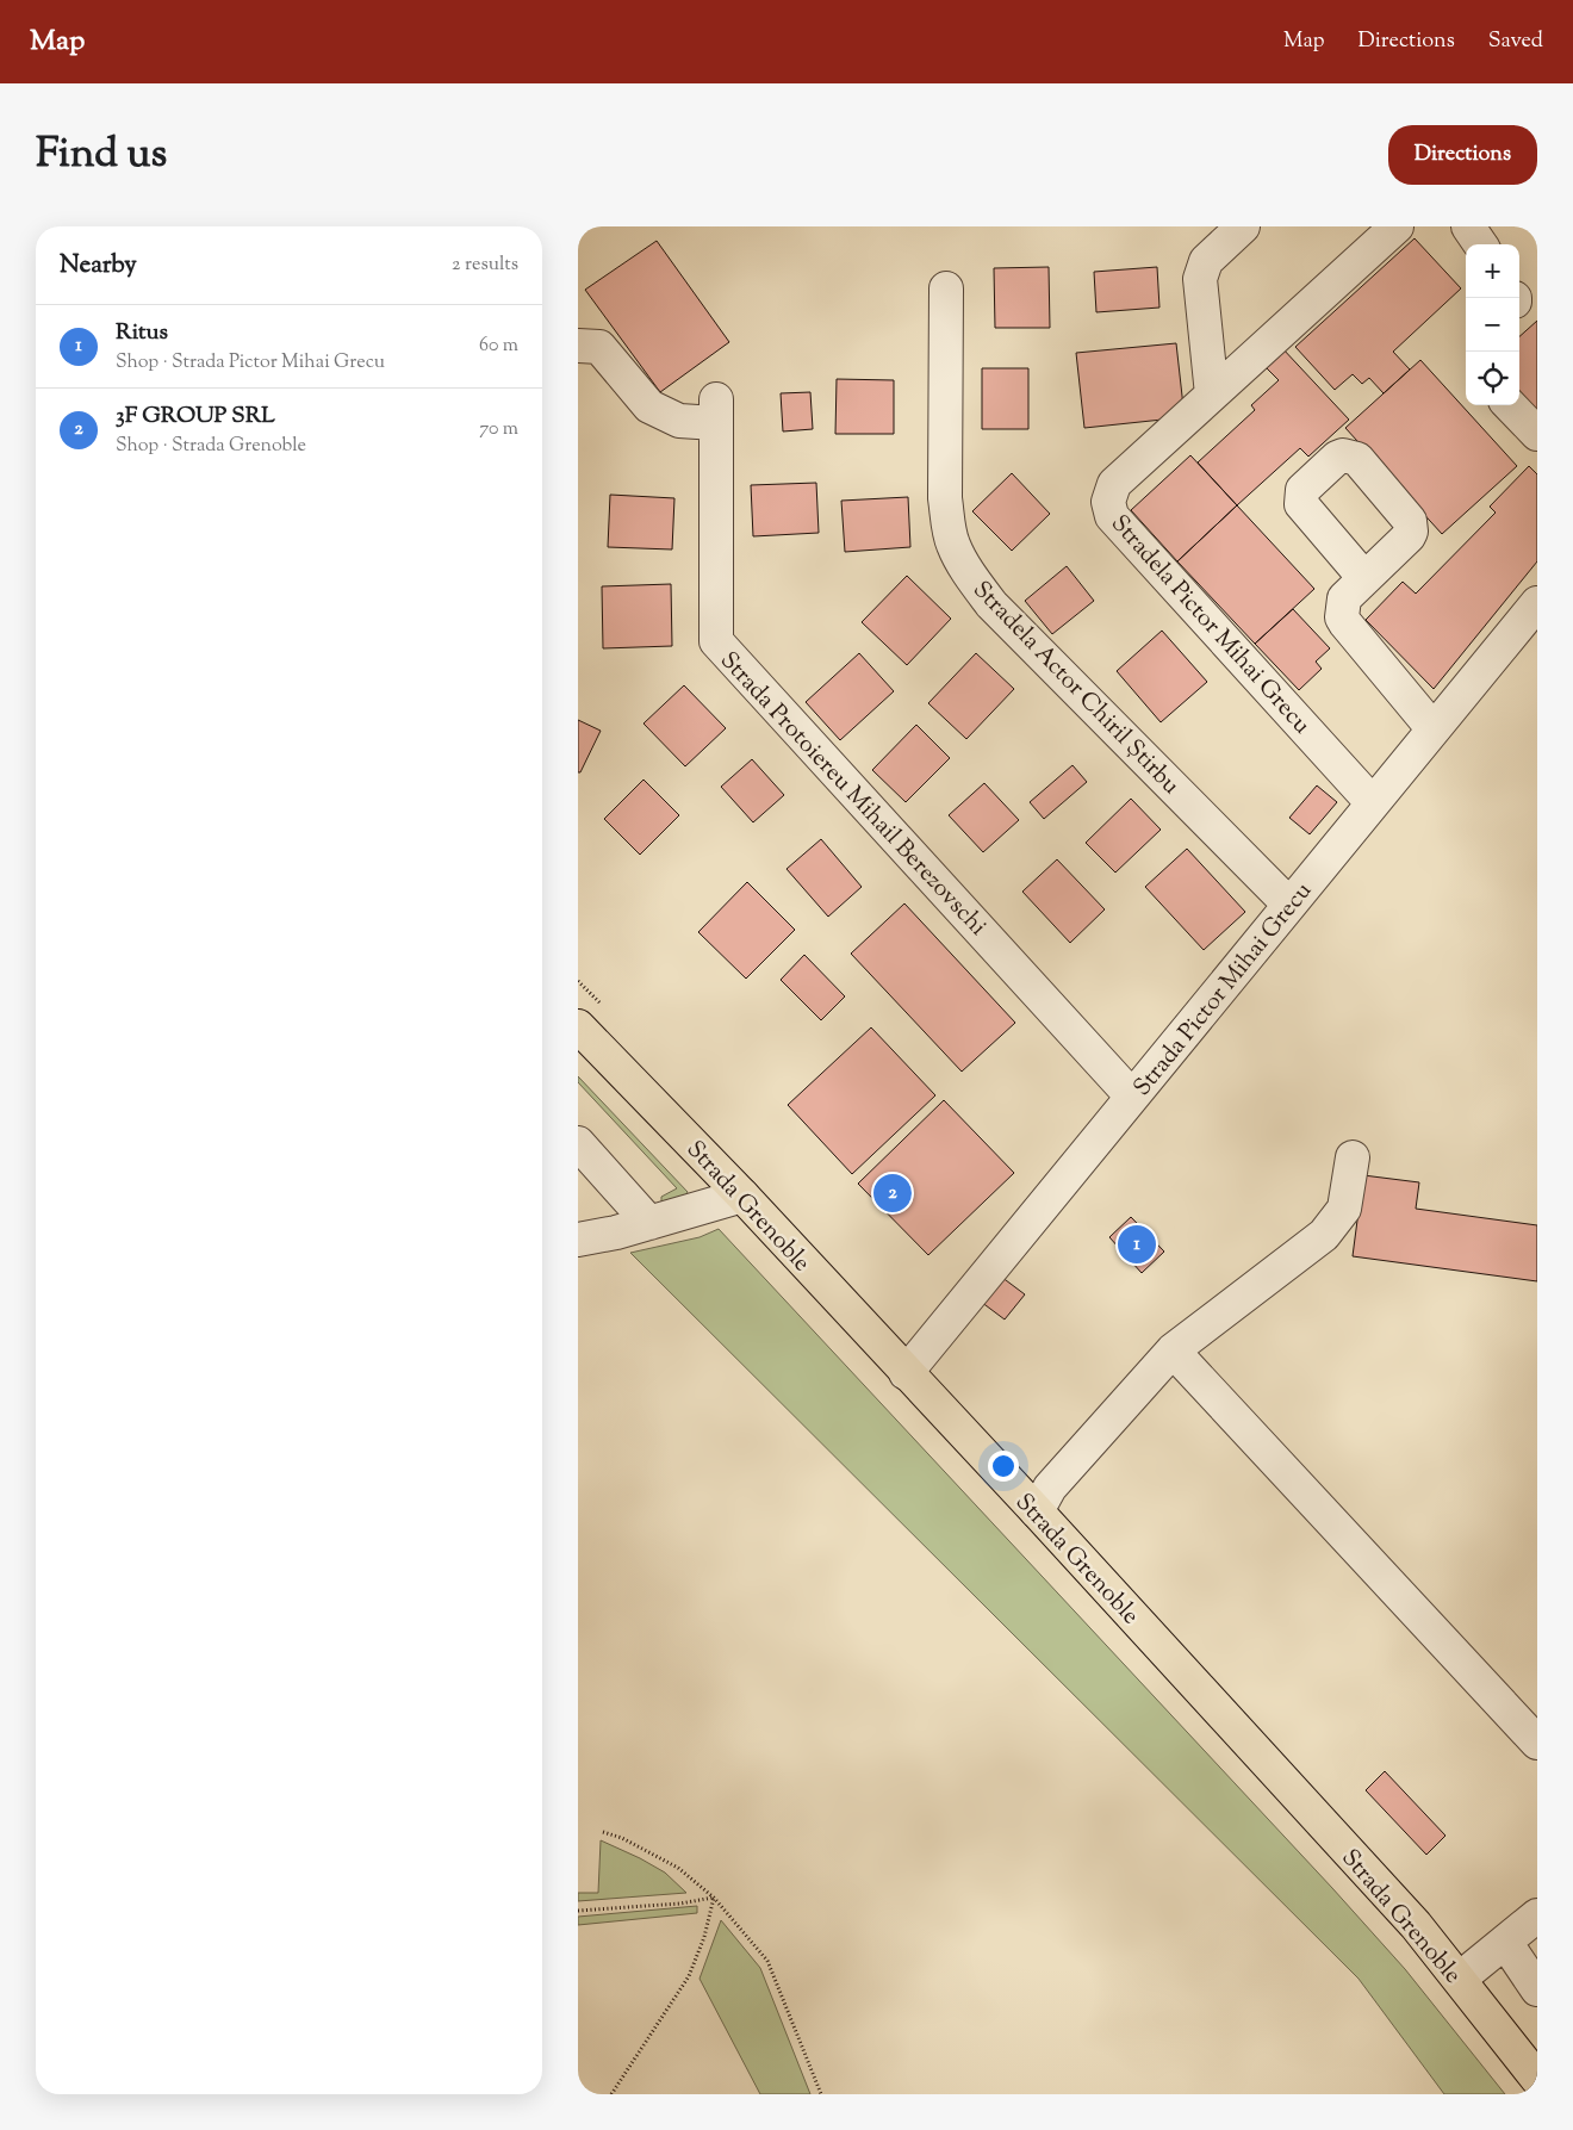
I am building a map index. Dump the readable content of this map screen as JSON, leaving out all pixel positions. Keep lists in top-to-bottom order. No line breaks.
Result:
{"streets":{"main road":["Strada Grenoble"],"street":["Stradela Pictor Mihai Grecu","Stradela Actor Chiril Știrbu","Strada Protoiereu Mihail Berezovschi","Strada Pictor Mihai Grecu"]},"crossings":[["Stradela Pictor Mihai Grecu","Strada Pictor Mihai Grecu"],["Stradela Actor Chiril Știrbu","Strada Pictor Mihai Grecu"],["Strada Protoiereu Mihail Berezovschi","Strada Pictor Mihai Grecu"],["Strada Pictor Mihai Grecu","Strada Grenoble"]],"page":{"header":"Map","nav":["Map","Directions","Saved"],"title":"Find us","buttons":"Directions","heading":["Nearby","2 results"],"map_buttons":["+","−"],"list":[{"mark":"1","name":"Ritus","note":"Shop · Strada Pictor Mihai Grecu","value":"60 m"},{"mark":"2","name":"3F GROUP SRL","note":"Shop · Strada Grenoble","value":"70 m"}],"pins":["2","1"]}}
